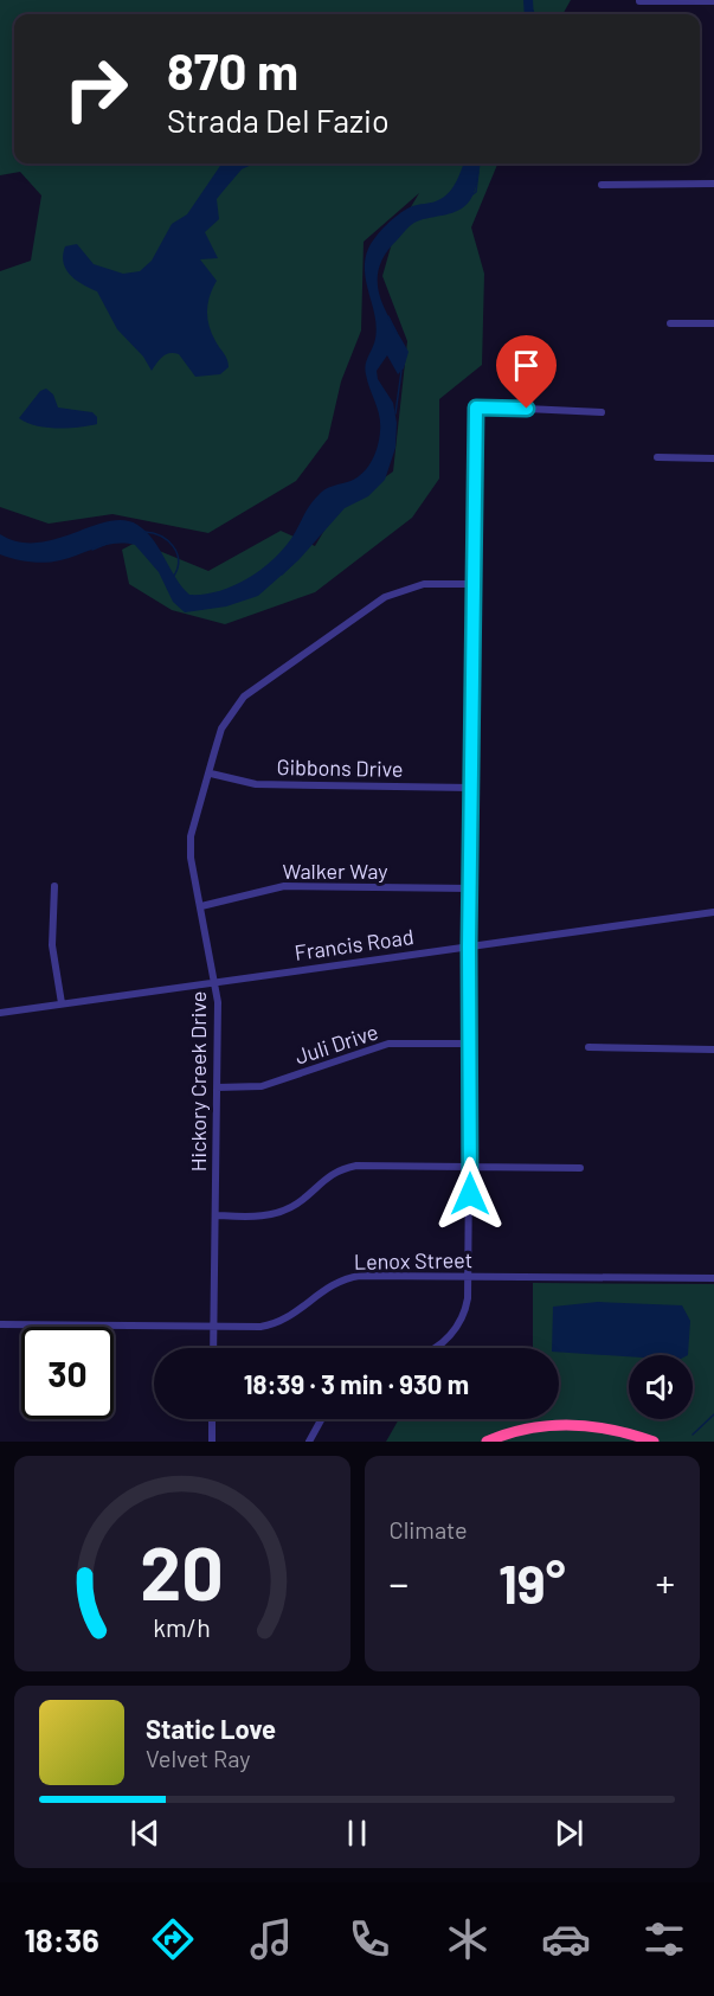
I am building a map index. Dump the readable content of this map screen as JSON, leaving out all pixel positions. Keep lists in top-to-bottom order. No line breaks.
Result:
{"streets":{"street":["Gibbons Drive","Walker Way","Francis Road","Juli Drive","Hickory Creek Drive","Lenox Street"]},"crossings":[["Gibbons Drive","Hickory Creek Drive"],["Walker Way","Hickory Creek Drive"],["Francis Road","Hickory Creek Drive"],["Juli Drive","Hickory Creek Drive"],["Hickory Creek Drive","Lenox Street"]],"page":{"turn":["870 m","Strada Del Fazio"],"limit":"30","trip":"18:39 · 3 min · 930 m","tile":"Climate","heat":["−","19°","+"],"song":["Static Love","Velvet Ray"],"tabs":"18:36","gauge":["20","km/h"]}}
